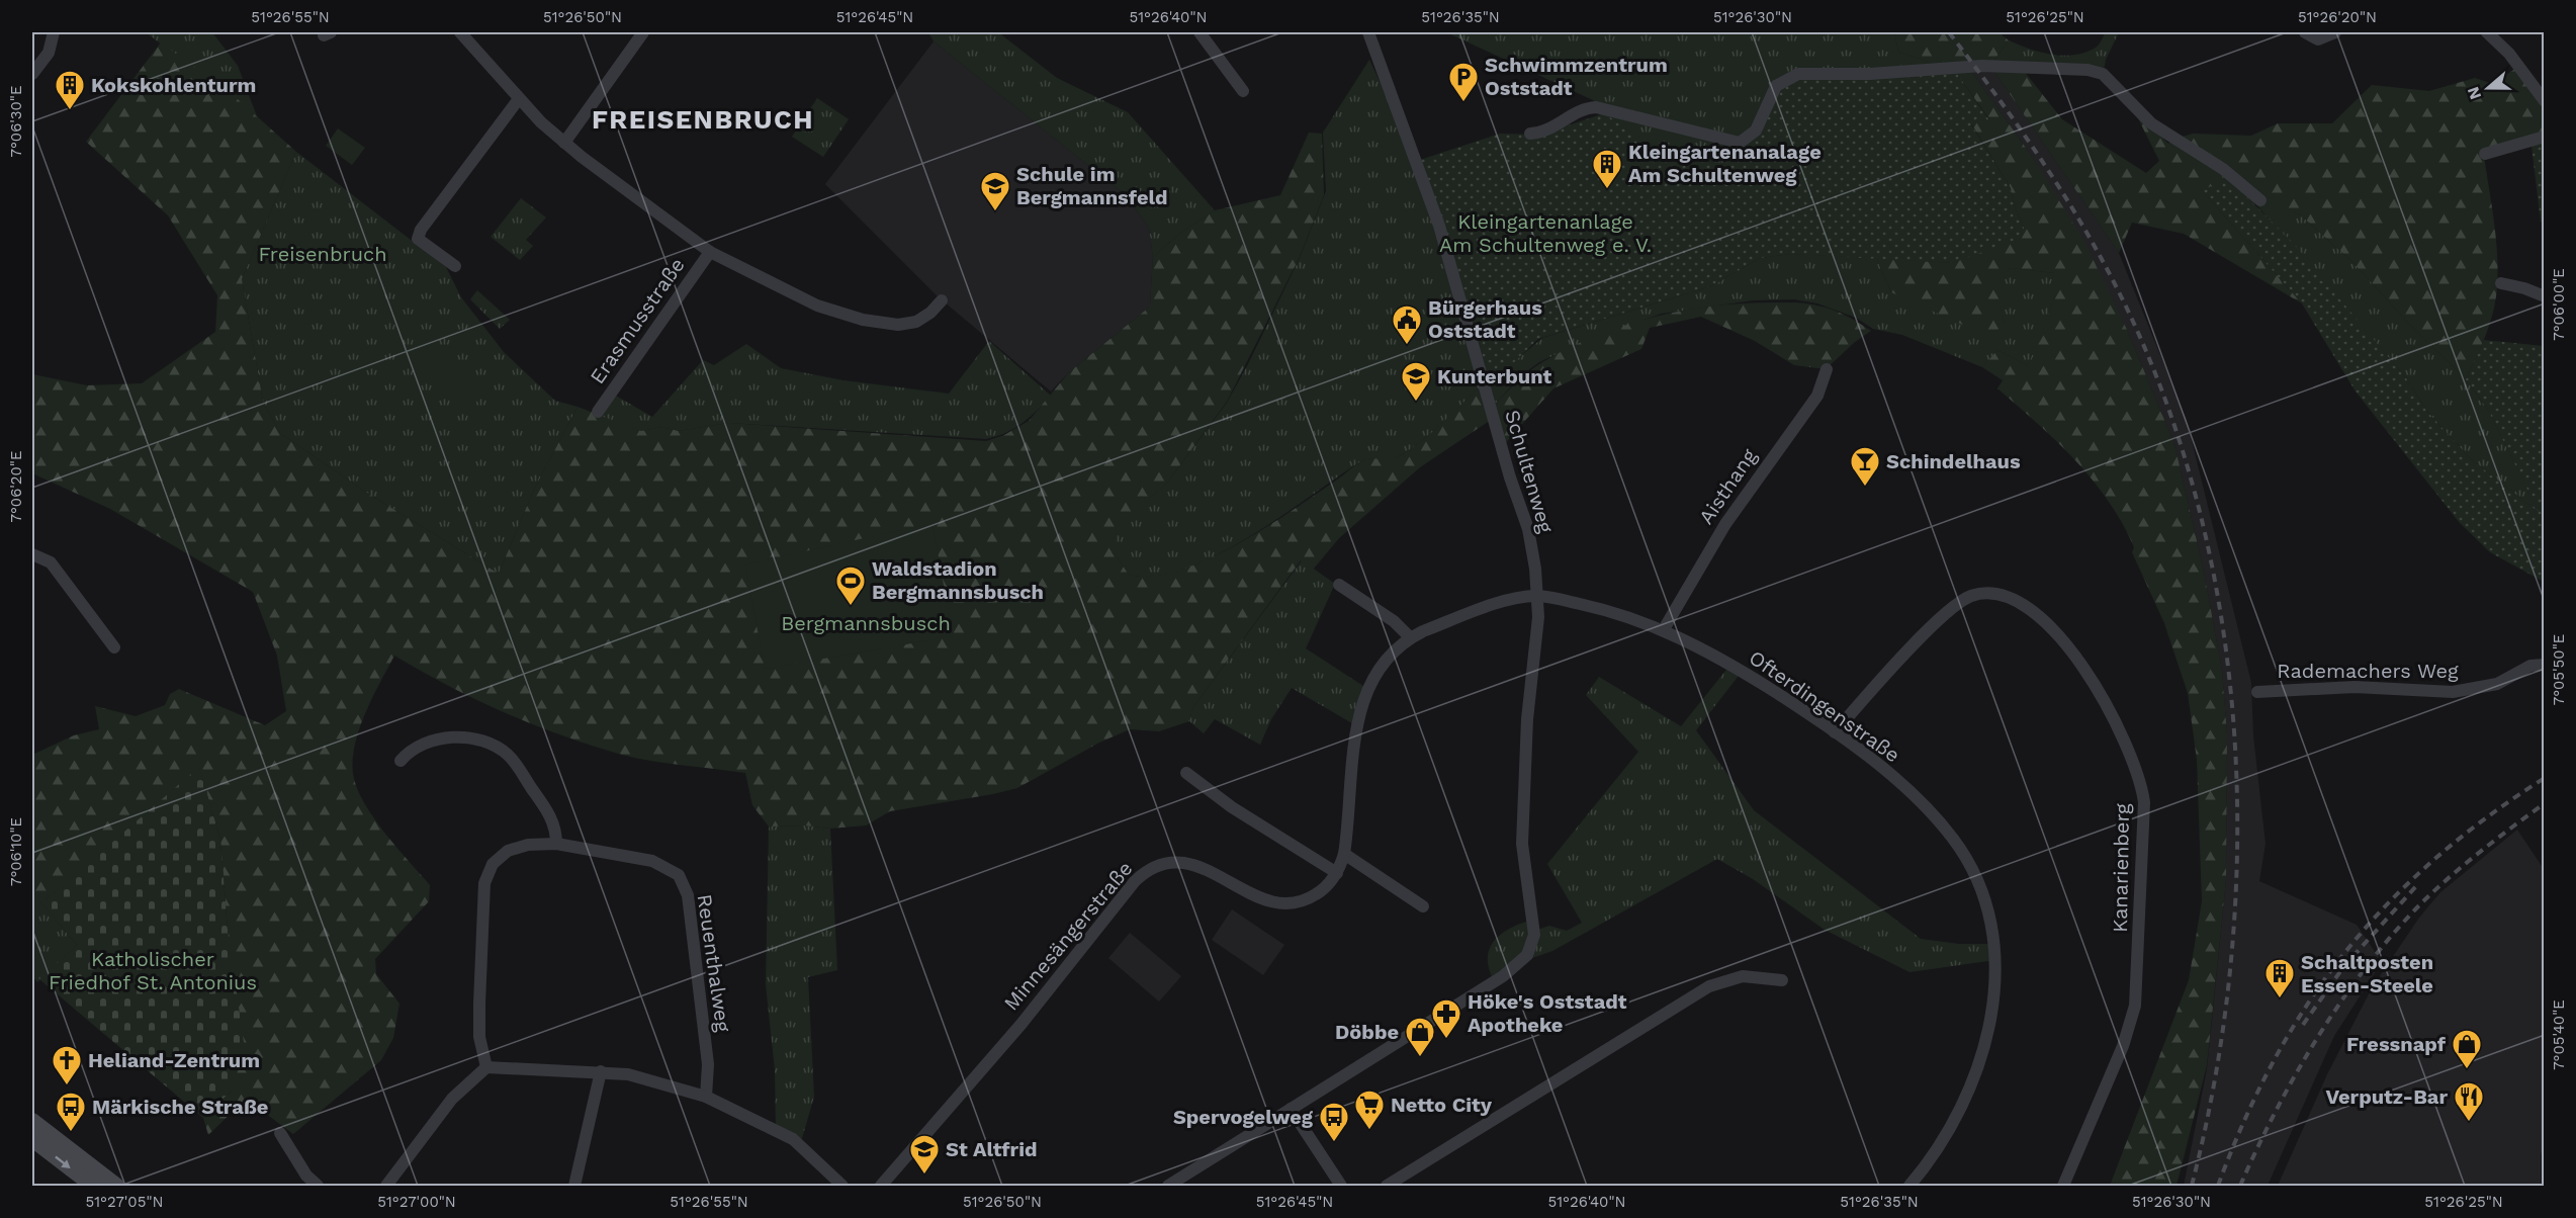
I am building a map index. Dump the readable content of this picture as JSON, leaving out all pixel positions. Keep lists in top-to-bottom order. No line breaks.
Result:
{"streets":{"street":["Erasmusstraße","Schultenweg","Aisthang","Rademachers Weg","Ofterdingenstraße","Kanarienberg","Minnesängerstraße","Reuenthalweg"]},"crossings":[["Schultenweg","Ofterdingenstraße"],["Schultenweg","Minnesängerstraße"],["Aisthang","Ofterdingenstraße"],["Ofterdingenstraße","Kanarienberg"],["Ofterdingenstraße","Minnesängerstraße"]],"districts":["FREISENBRUCH"],"parks":["Kleingartenanlage Am Schultenweg e. V.","Freisenbruch","Bergmannsbusch","Katholischer Friedhof St. Antonius"],"places":{"parking":["Schwimmzentrum Oststadt"],"building":["Kokskohlenturm","Kleingartenanalage Am Schultenweg","Schaltposten Essen-Steele"],"school or university":["Schule im Bergmannsfeld","Kunterbunt","St Altfrid"],"public building":["Bürgerhaus Oststadt"],"bar":["Schindelhaus"],"sports":["Waldstadion Bergmannsbusch"],"pharmacy":["Höke's Oststadt Apotheke"],"shop":["Döbbe","Fressnapf"],"church":["Heliand-Zentrum"],"restaurant":["Verputz-Bar"],"supermarket":["Netto City"],"bus stop":["Märkische Straße","Spervogelweg"]},"north":"left","coordinates":["51°26'55\"N","51°26'50\"N","51°26'45\"N","51°26'40\"N","51°26'35\"N","51°26'30\"N","51°26'25\"N","51°26'20\"N","7°06'30\"E","7°06'00\"E","7°06'20\"E","7°05'50\"E","7°06'10\"E","7°05'40\"E","51°27'05\"N","51°27'00\"N"]}
